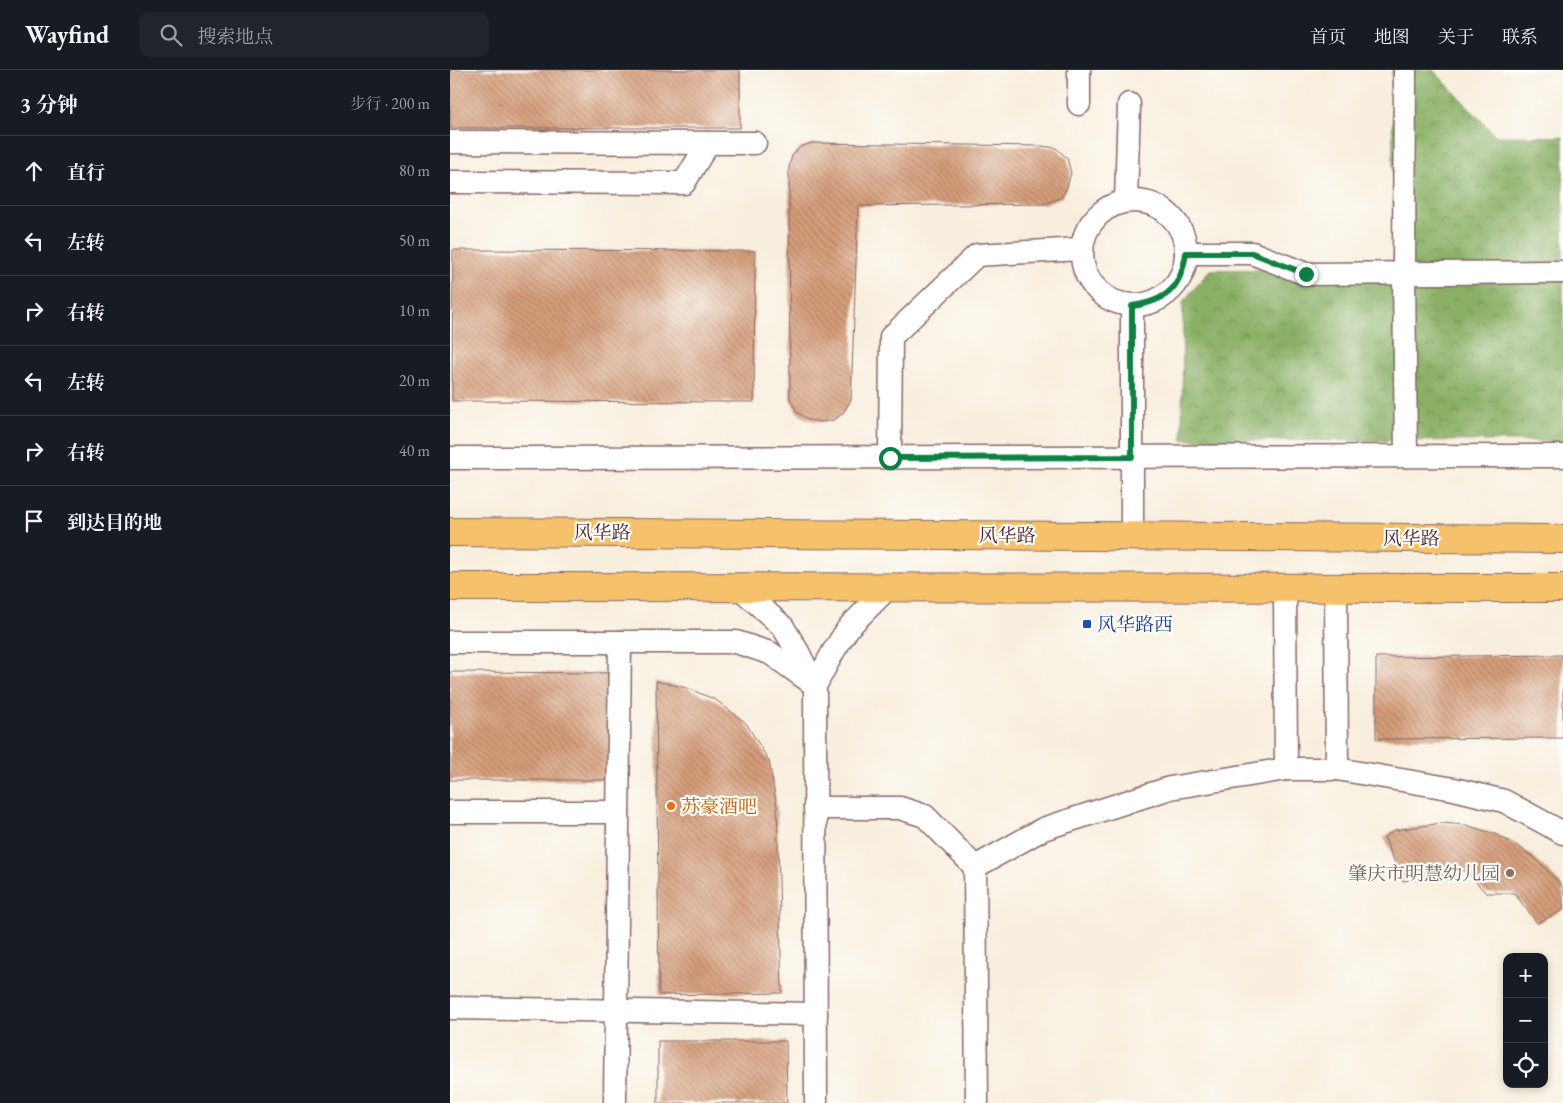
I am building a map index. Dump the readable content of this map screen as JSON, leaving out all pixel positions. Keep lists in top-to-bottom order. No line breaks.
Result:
{"streets":{"main road":["风华路"]},"places":{"transit":["风华路西"],"other":["苏豪酒吧","肇庆市明慧幼儿园"]},"page":{"header":"Wayfind","search":"搜索地点","nav":["首页","地图","关于","联系"],"heading":["3 分钟","步行 · 200 m"],"list":[["直行","80 m"],["左转","50 m"],["右转","10 m"],["左转","20 m"],["右转","40 m"],"到达目的地"],"map_buttons":["+","−"]}}
